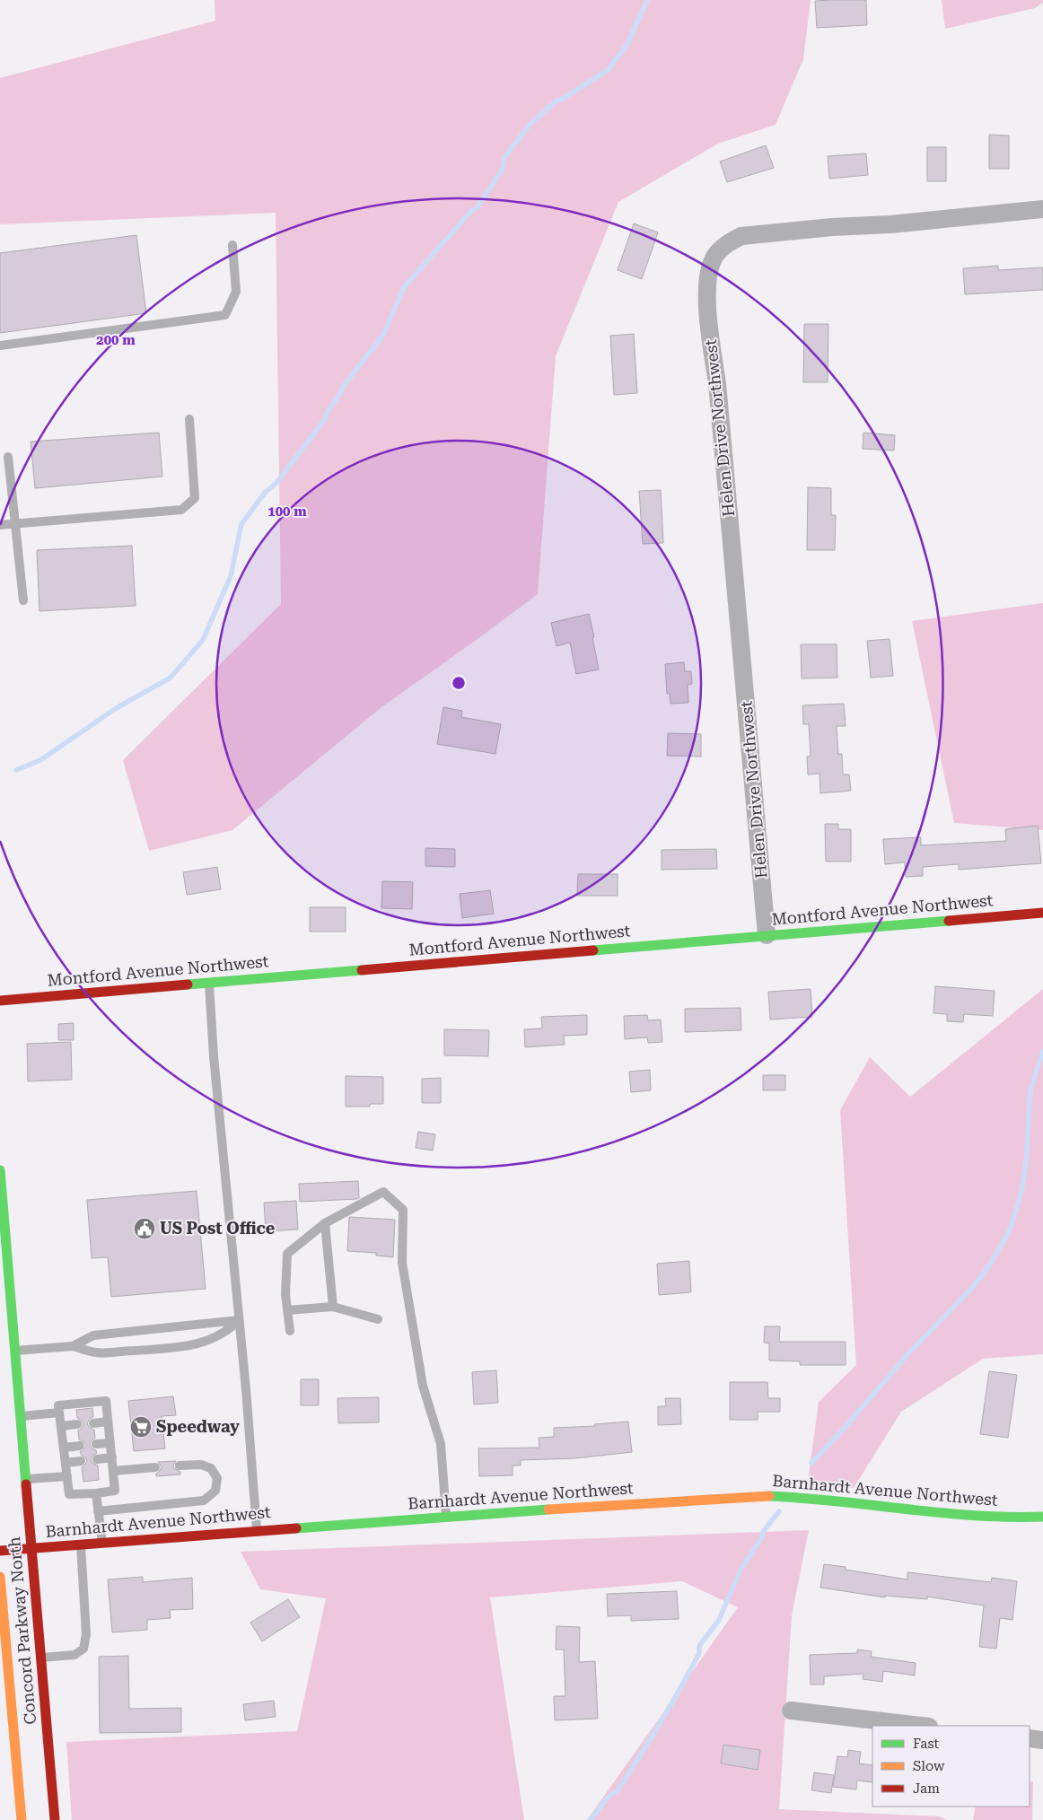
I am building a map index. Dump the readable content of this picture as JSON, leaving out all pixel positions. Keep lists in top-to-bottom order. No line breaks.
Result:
{"streets":{"main road":["Montford Avenue Northwest","Barnhardt Avenue Northwest","Concord Parkway North"],"street":["Helen Drive Northwest"]},"crossings":[["Helen Drive Northwest","Montford Avenue Northwest"],["Barnhardt Avenue Northwest","Concord Parkway North"]],"places":{"public building":["US Post Office"],"supermarket":["Speedway"]},"legend":["Fast","Slow","Jam"],"rings":["200 m","100 m"]}
